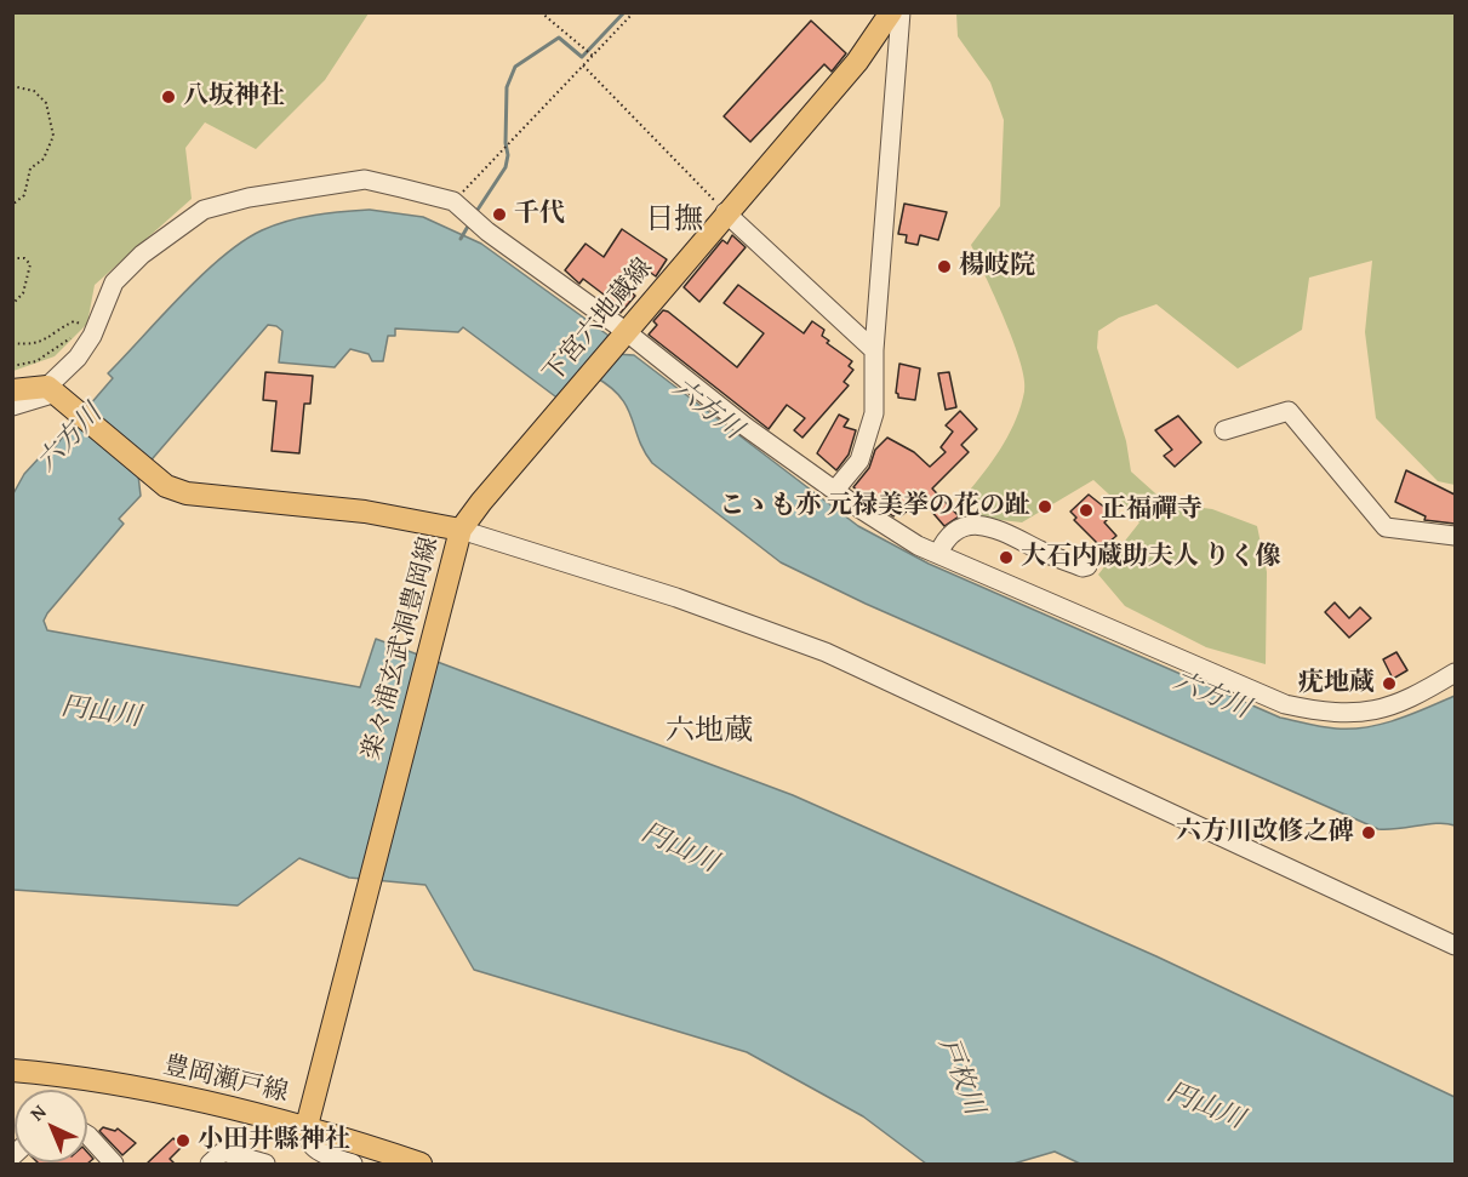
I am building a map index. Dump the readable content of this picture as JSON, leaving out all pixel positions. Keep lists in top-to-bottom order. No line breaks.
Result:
{"streets":{"main road":["下宮六地蔵線","楽々浦玄武洞豊岡線","豊岡瀬戸線"]},"crossings":[["下宮六地蔵線","楽々浦玄武洞豊岡線"],["楽々浦玄武洞豊岡線","豊岡瀬戸線"]],"districts":["日撫","六地蔵"],"water":["六方川","円山川","戸枚川"],"places":["八坂神社","千代","楊岐院","こゝも亦 元禄美挙の花の趾","正福禪寺","大石内蔵助夫人 りく像","疣地蔵","六方川改修之碑","小田井縣神社"],"north":"top left"}
